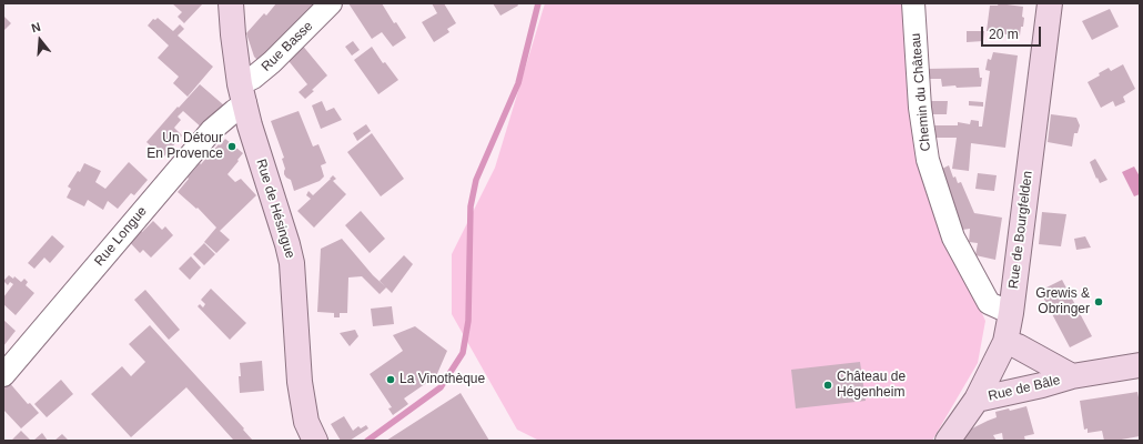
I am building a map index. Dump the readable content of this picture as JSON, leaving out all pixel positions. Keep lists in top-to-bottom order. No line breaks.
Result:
{"streets":{"main road":["Rue de Hésingue","Rue de Bourgfelden","Rue de Bâle"],"street":["Rue Basse","Chemin du Château","Rue Longue"]},"crossings":[["Rue Basse","Rue de Hésingue"],["Rue Basse","Rue Longue"],["Chemin du Château","Rue de Bourgfelden"],["Rue de Hésingue","Rue Longue"],["Rue de Bourgfelden","Rue de Bâle"]],"places":["Un Détour En Provence","Grewis & Obringer","La Vinothèque","Château de Hégenheim"],"scale_bar":"20 m","north":"top"}
